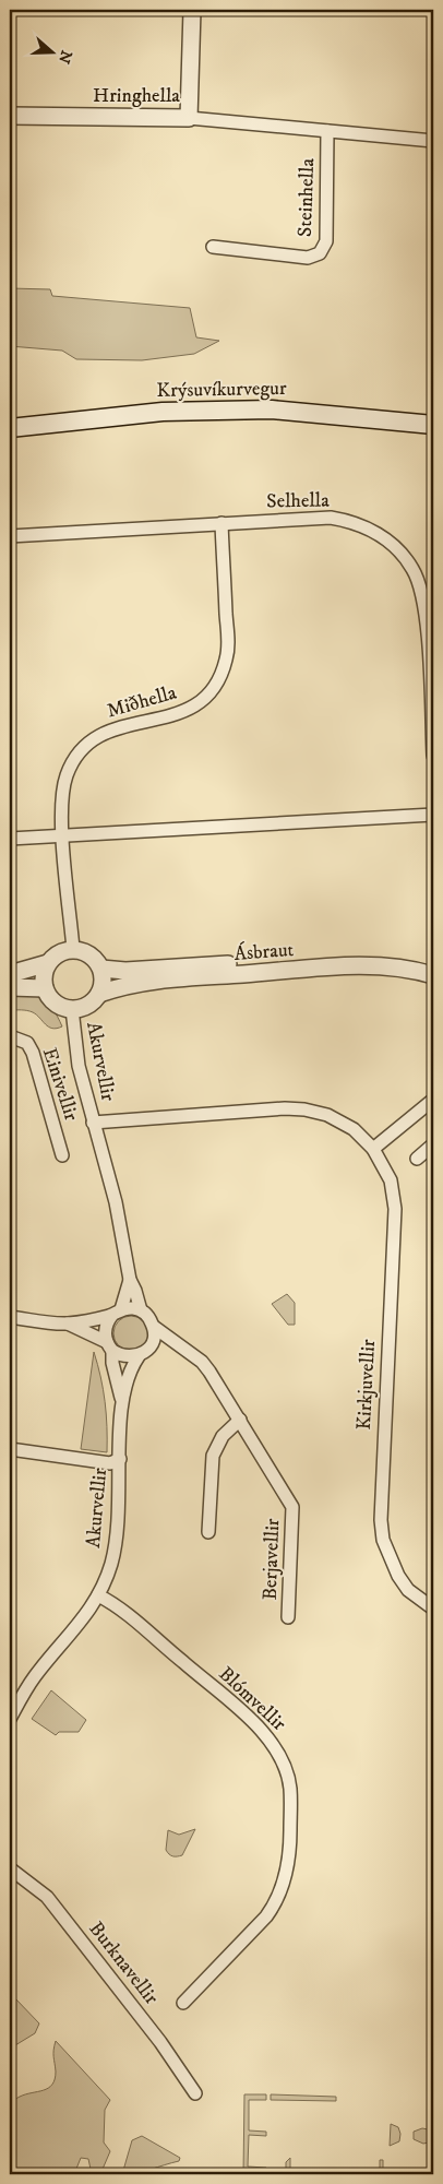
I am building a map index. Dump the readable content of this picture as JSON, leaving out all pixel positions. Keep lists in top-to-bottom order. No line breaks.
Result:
{"streets":{"main road":["Krýsuvíkurvegur"],"street":["Hringhella","Steinhella","Selhella","Miðhella","Ásbraut","Akurvellir","Einivellir","Kirkjuvellir","Berjavellir","Blómvellir","Burknavellir"]},"crossings":[["Hringhella","Steinhella"],["Selhella","Miðhella"],["Miðhella","Ásbraut"],["Miðhella","Akurvellir"],["Ásbraut","Akurvellir"],["Akurvellir","Kirkjuvellir"],["Akurvellir","Berjavellir"],["Akurvellir","Blómvellir"]],"north":"right"}
